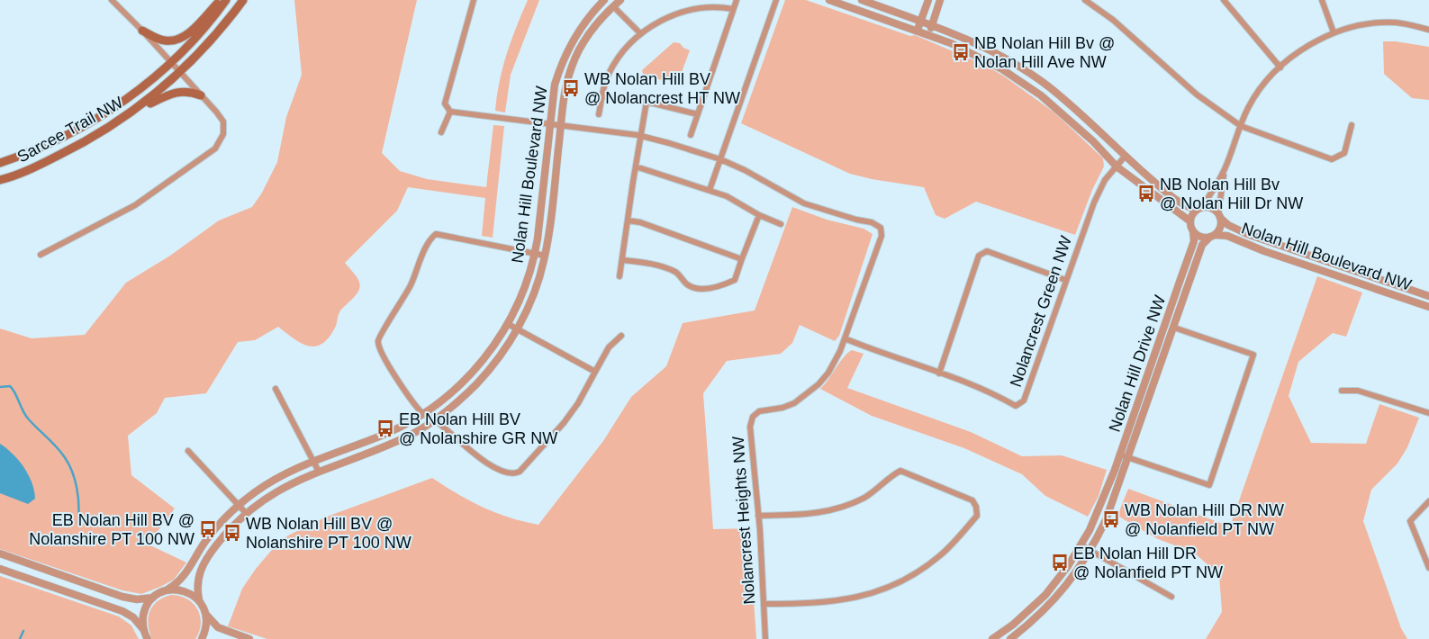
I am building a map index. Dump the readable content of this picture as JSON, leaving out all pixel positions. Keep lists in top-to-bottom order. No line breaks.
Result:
{"streets":{"main road":["Sarcee Trail NW"],"street":["Nolan Hill Boulevard NW","Nolancrest Green NW","Nolan Hill Drive NW","Nolancrest Heights NW"]},"crossings":[["Nolan Hill Boulevard NW","Nolan Hill Drive NW"],["Nolan Hill Boulevard NW","Nolancrest Heights NW"],["Nolancrest Green NW","Nolancrest Heights NW"]],"places":{"bus stop":["NB Nolan Hill Bv @ Nolan Hill Ave NW","WB Nolan Hill BV @ Nolancrest HT NW","NB Nolan Hill Bv @ Nolan Hill Dr NW","EB Nolan Hill BV @ Nolanshire GR NW","WB Nolan Hill DR NW @ Nolanfield PT NW","EB Nolan Hill BV @ Nolanshire PT 100 NW","WB Nolan Hill BV @ Nolanshire PT 100 NW","EB Nolan Hill DR @ Nolanfield PT NW"]}}
